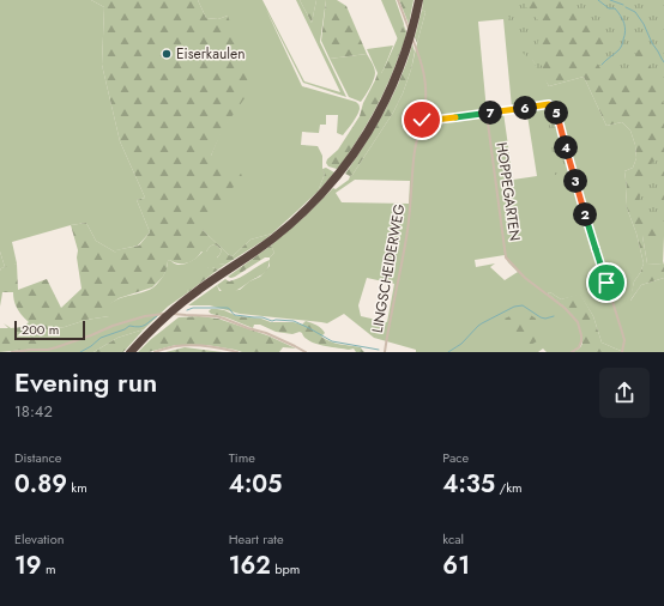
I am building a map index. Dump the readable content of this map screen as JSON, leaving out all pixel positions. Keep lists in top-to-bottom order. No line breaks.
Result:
{"streets":{"street":["HOPPEGARTEN","LINGSCHEIDERWEG"]},"places":["Eiserkaulen"],"scale_bar":"200 m","page":{"pins":["6","5","7","4","3","2"],"scale":"200 m","heading":["Evening run","18:42"],"stats":[["Distance","0.89 km"],["Time","4:05"],["Pace","4:35 /km"],["Elevation","19 m"],["Heart rate","162 bpm"],["kcal","61"]]}}
